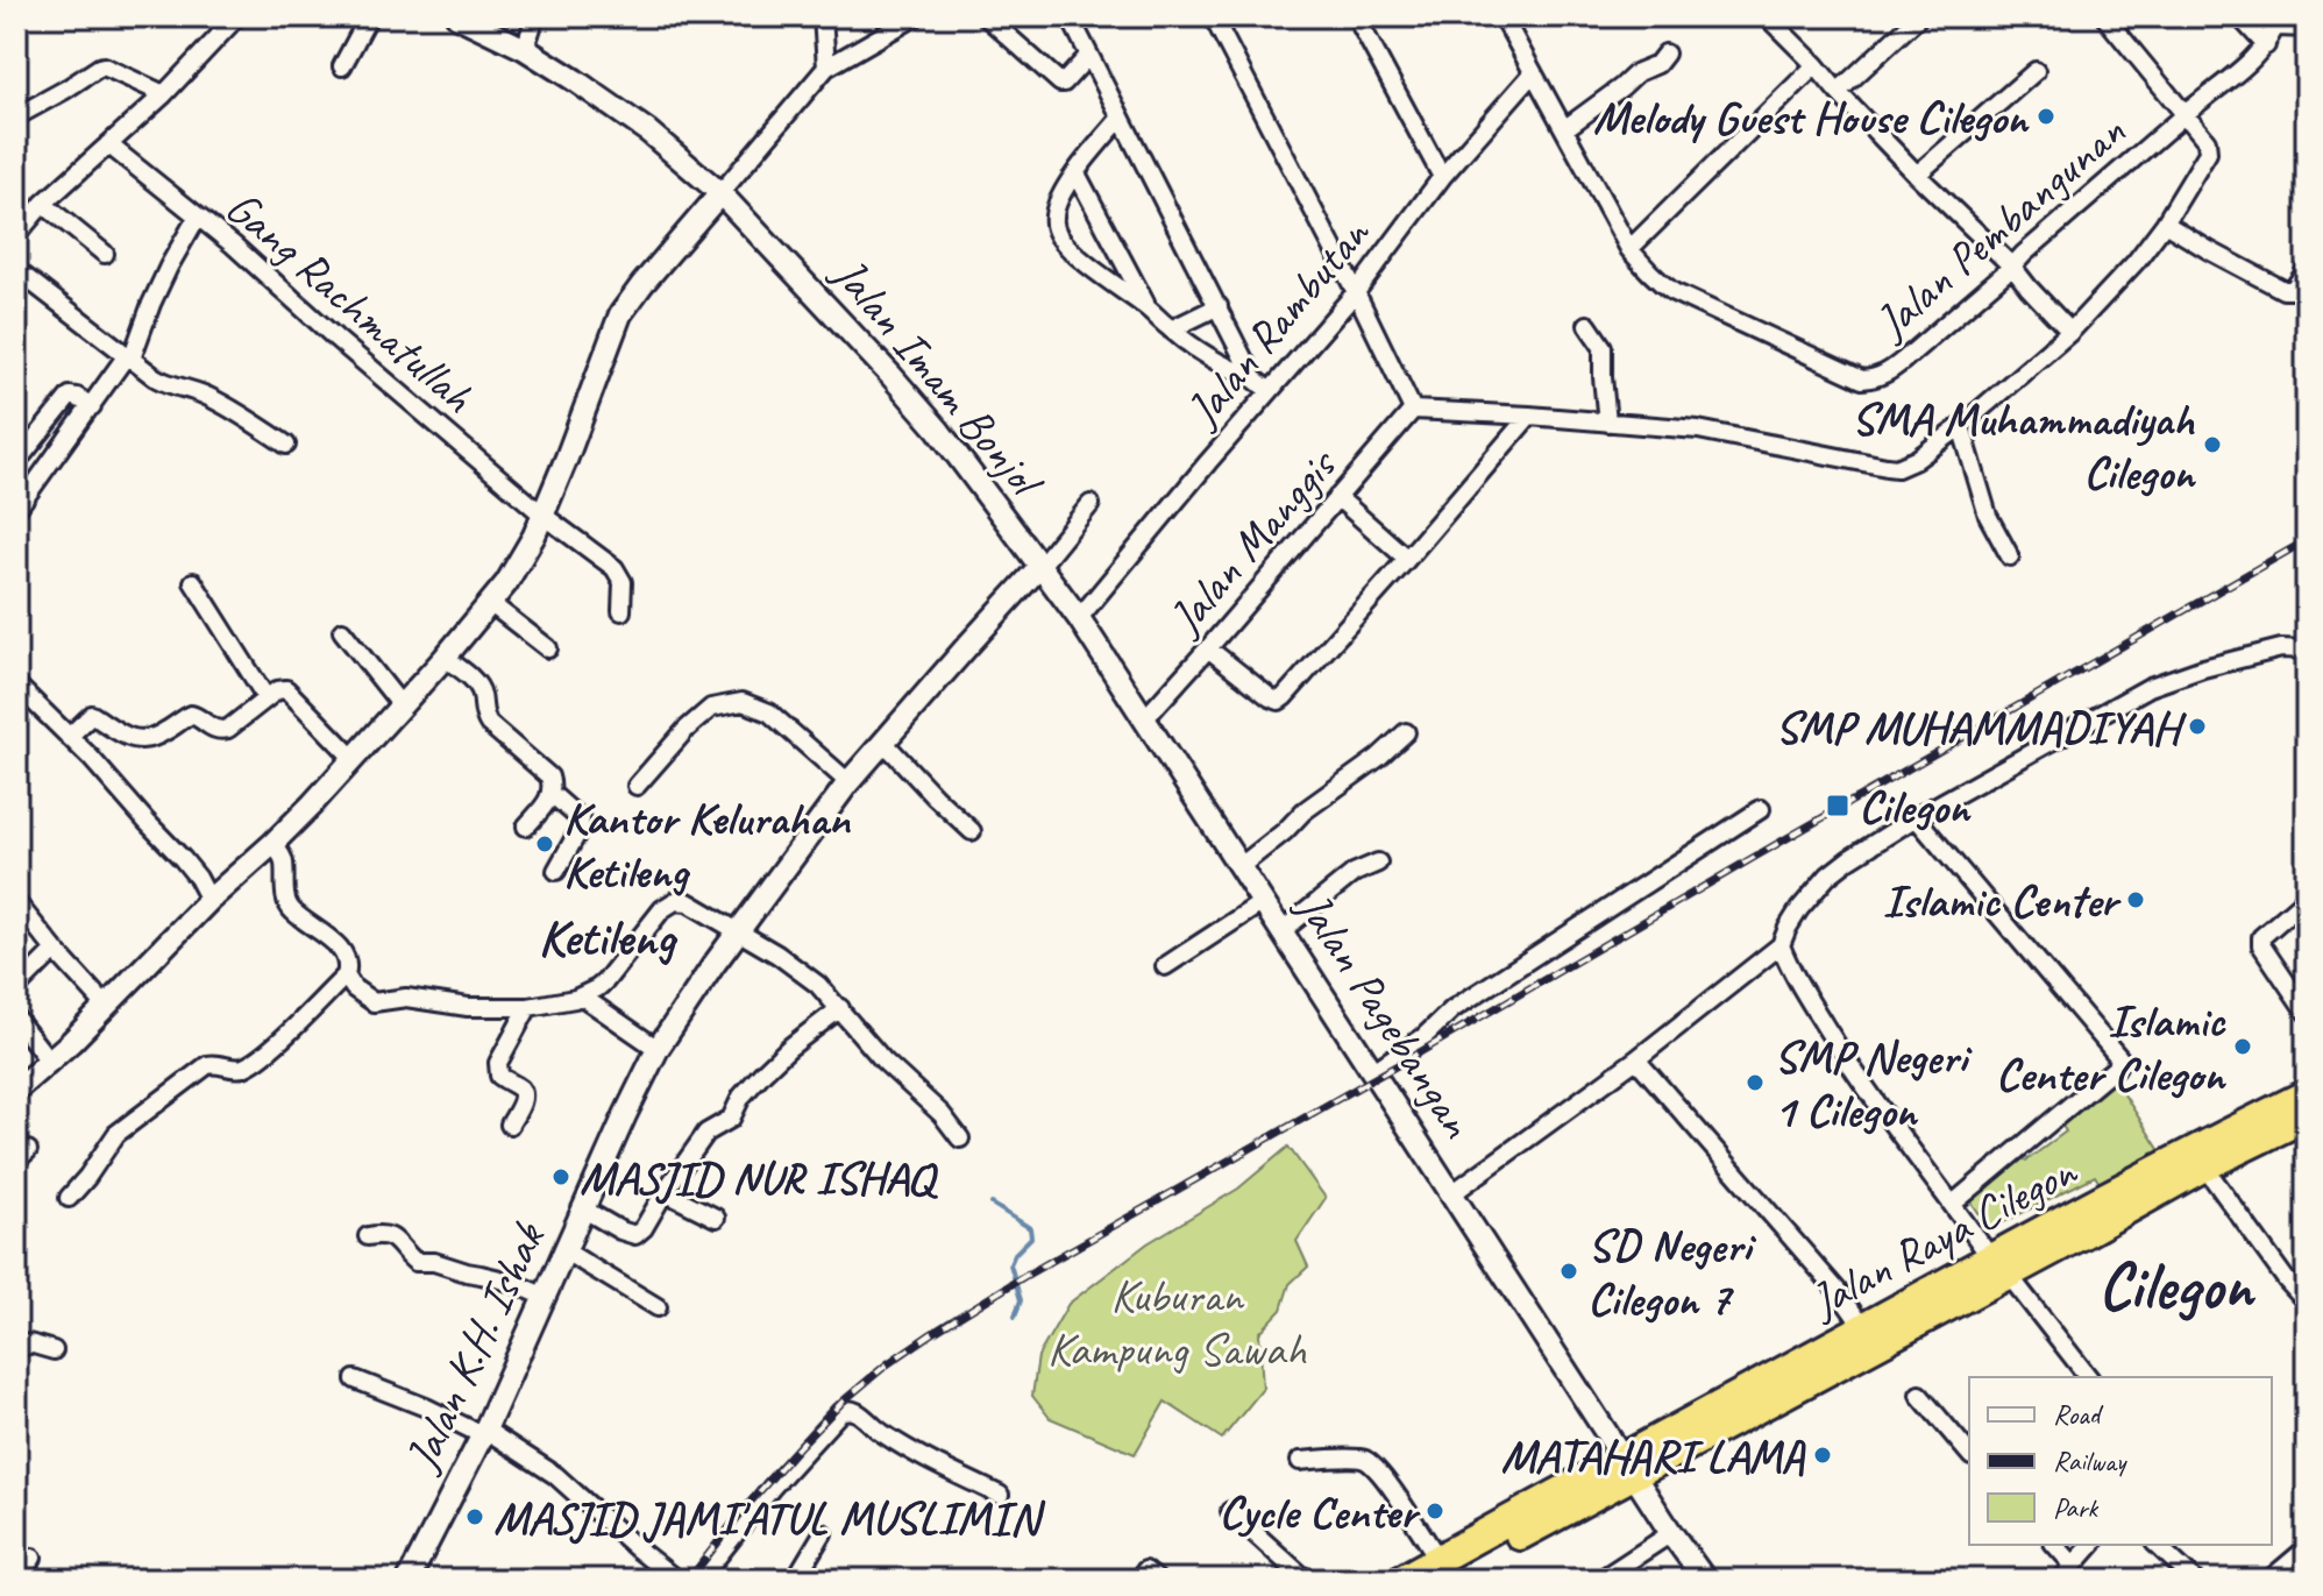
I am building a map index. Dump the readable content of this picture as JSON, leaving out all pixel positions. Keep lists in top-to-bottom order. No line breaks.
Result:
{"streets":{"highway":["Jalan Raya Cilegon"],"street":["Jalan Pembangunan","Gang Rachmatullah","Jalan Rambutan","Jalan Imam Bonjol","Jalan Manggis","Jalan Pagebangan","Jalan K.H. Ishak"]},"crossings":[["Jalan Pembangunan","Jalan Rambutan"],["Jalan Rambutan","Jalan Imam Bonjol"],["Jalan Rambutan","Jalan Pagebangan"],["Jalan Imam Bonjol","Jalan Pagebangan"],["Jalan Imam Bonjol","Jalan K.H. Ishak"],["Jalan Manggis","Jalan Pagebangan"],["Jalan Pagebangan","Jalan Raya Cilegon"]],"districts":["Ketileng","Cilegon"],"parks":["Kuburan Kampung Sawah"],"places":{"other":["Melody Guest House Cilegon","SMA Muhammadiyah Cilegon","SMP MUHAMMADIYAH","Kantor Kelurahan Ketileng","Islamic Center","Islamic Center Cilegon","SMP Negeri 1 Cilegon","MASJID NUR ISHAQ","SD Negeri Cilegon 7","MATAHARI LAMA","Cycle Center","MASJID JAMI'ATUL MUSLIMIN"],"transit":["Cilegon"]},"legend":["Road","Railway","Park"]}
